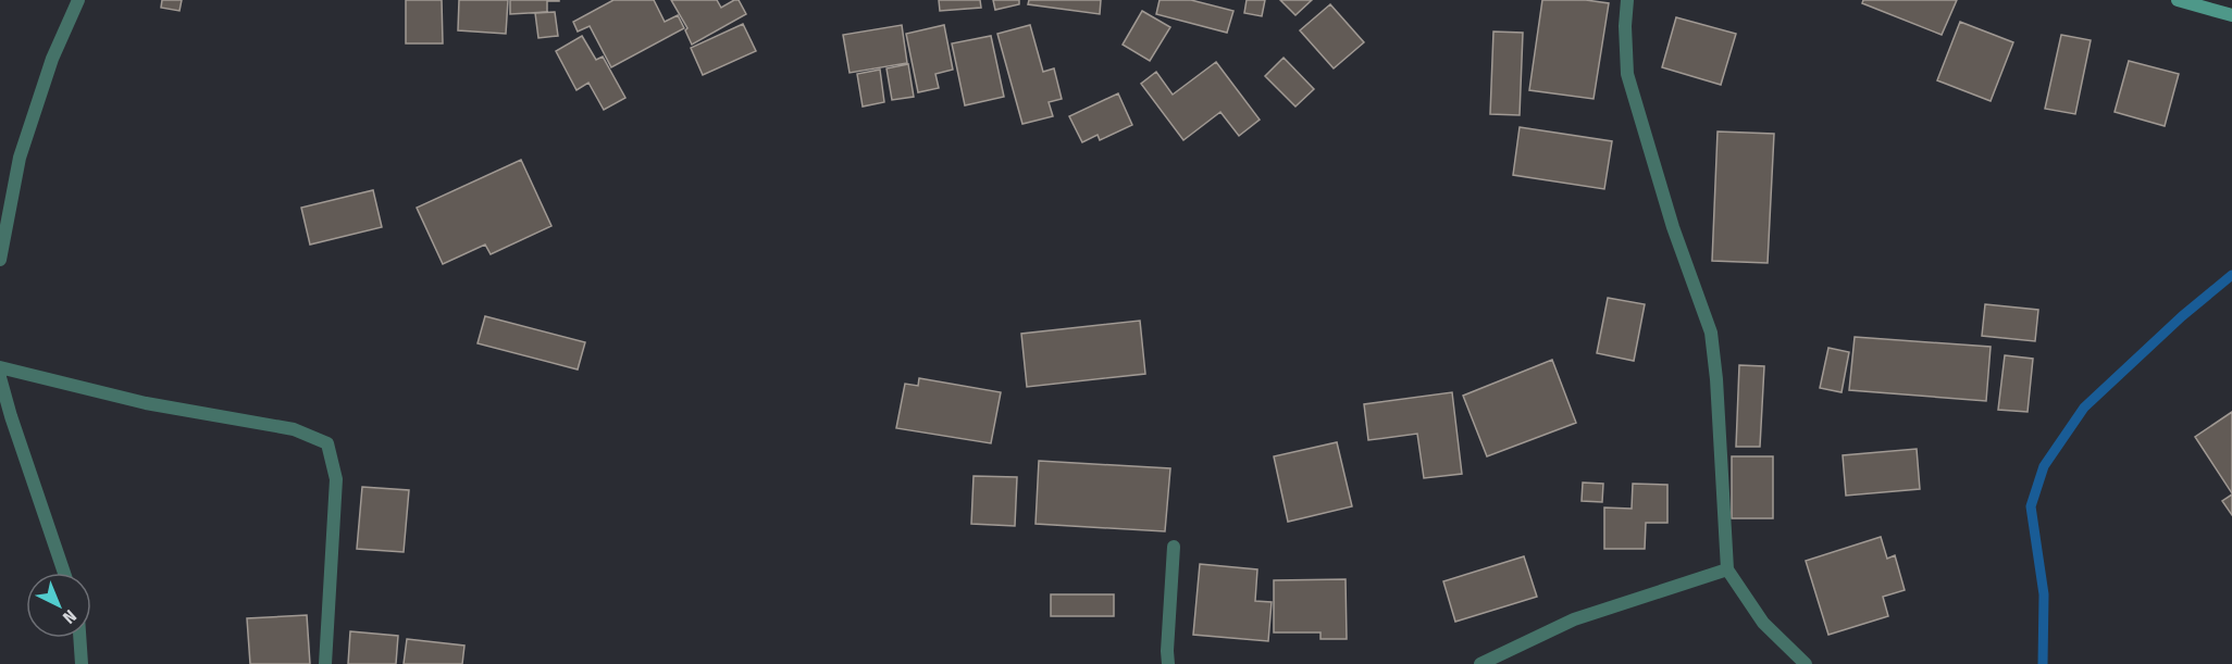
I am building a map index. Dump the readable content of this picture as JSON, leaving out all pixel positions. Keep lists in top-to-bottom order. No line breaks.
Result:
{"north":"bottom right"}
